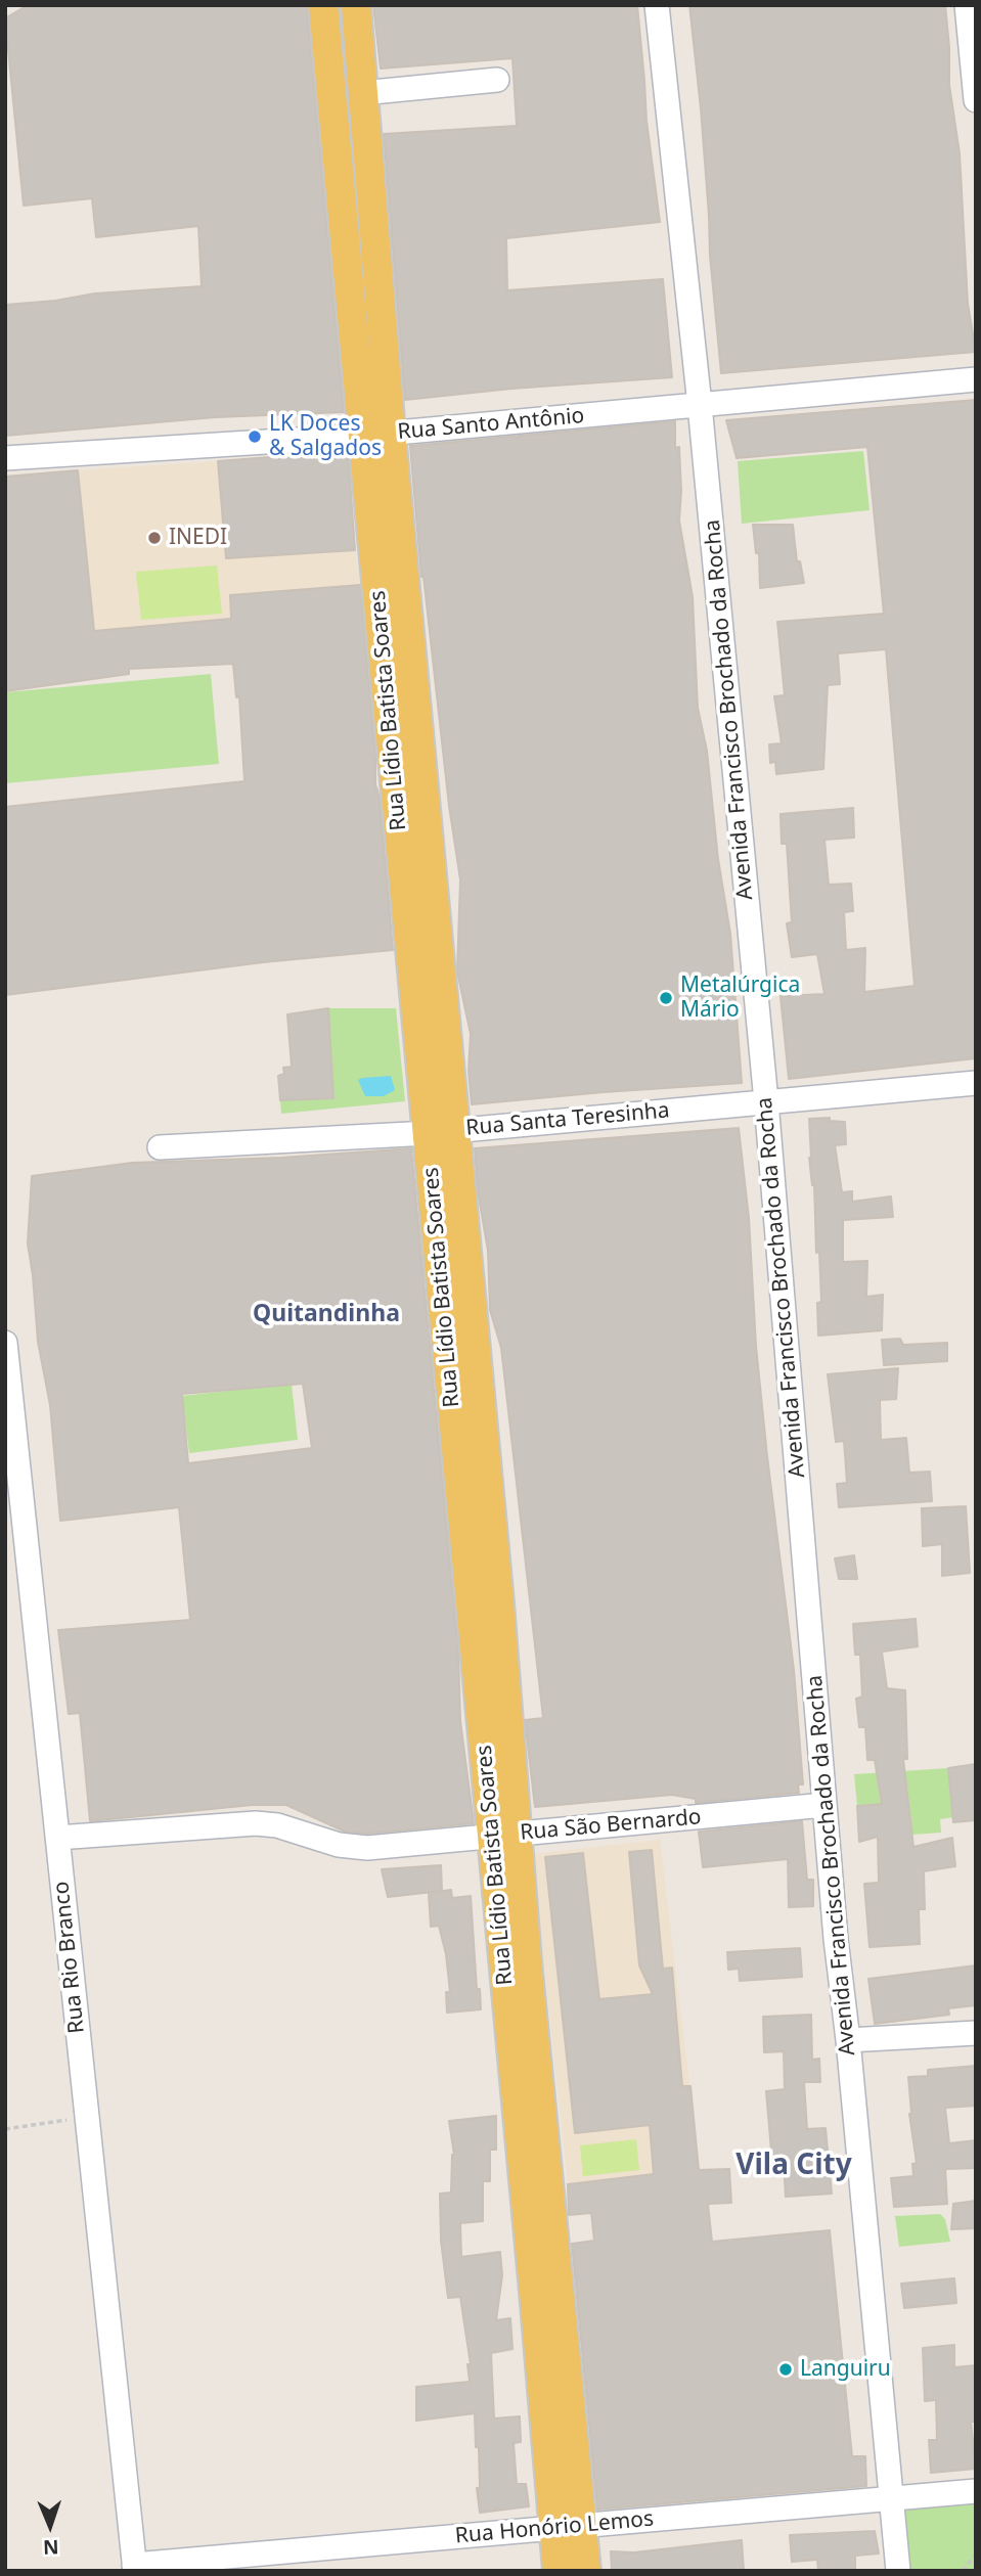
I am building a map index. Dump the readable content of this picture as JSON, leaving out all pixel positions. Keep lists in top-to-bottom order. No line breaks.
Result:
{"streets":{"main road":["Rua Lídio Batista Soares"],"street":["Rua Santo Antônio","Avenida Francisco Brochado da Rocha","Rua Santa Teresinha","Rua São Bernardo","Rua Rio Branco","Rua Honório Lemos"]},"crossings":[["Rua Santo Antônio","Avenida Francisco Brochado da Rocha"],["Rua Santo Antônio","Rua Lídio Batista Soares"],["Avenida Francisco Brochado da Rocha","Rua Santa Teresinha"],["Avenida Francisco Brochado da Rocha","Rua São Bernardo"],["Avenida Francisco Brochado da Rocha","Rua Honório Lemos"],["Rua Lídio Batista Soares","Rua Santa Teresinha"],["Rua Lídio Batista Soares","Rua São Bernardo"],["Rua Lídio Batista Soares","Rua Honório Lemos"],["Rua São Bernardo","Rua Rio Branco"],["Rua Rio Branco","Rua Honório Lemos"]],"districts":["Quitandinha","Vila City"],"places":["LK Doces & Salgados","INEDI","Metalúrgica Mário","Languiru"],"north":"bottom"}
